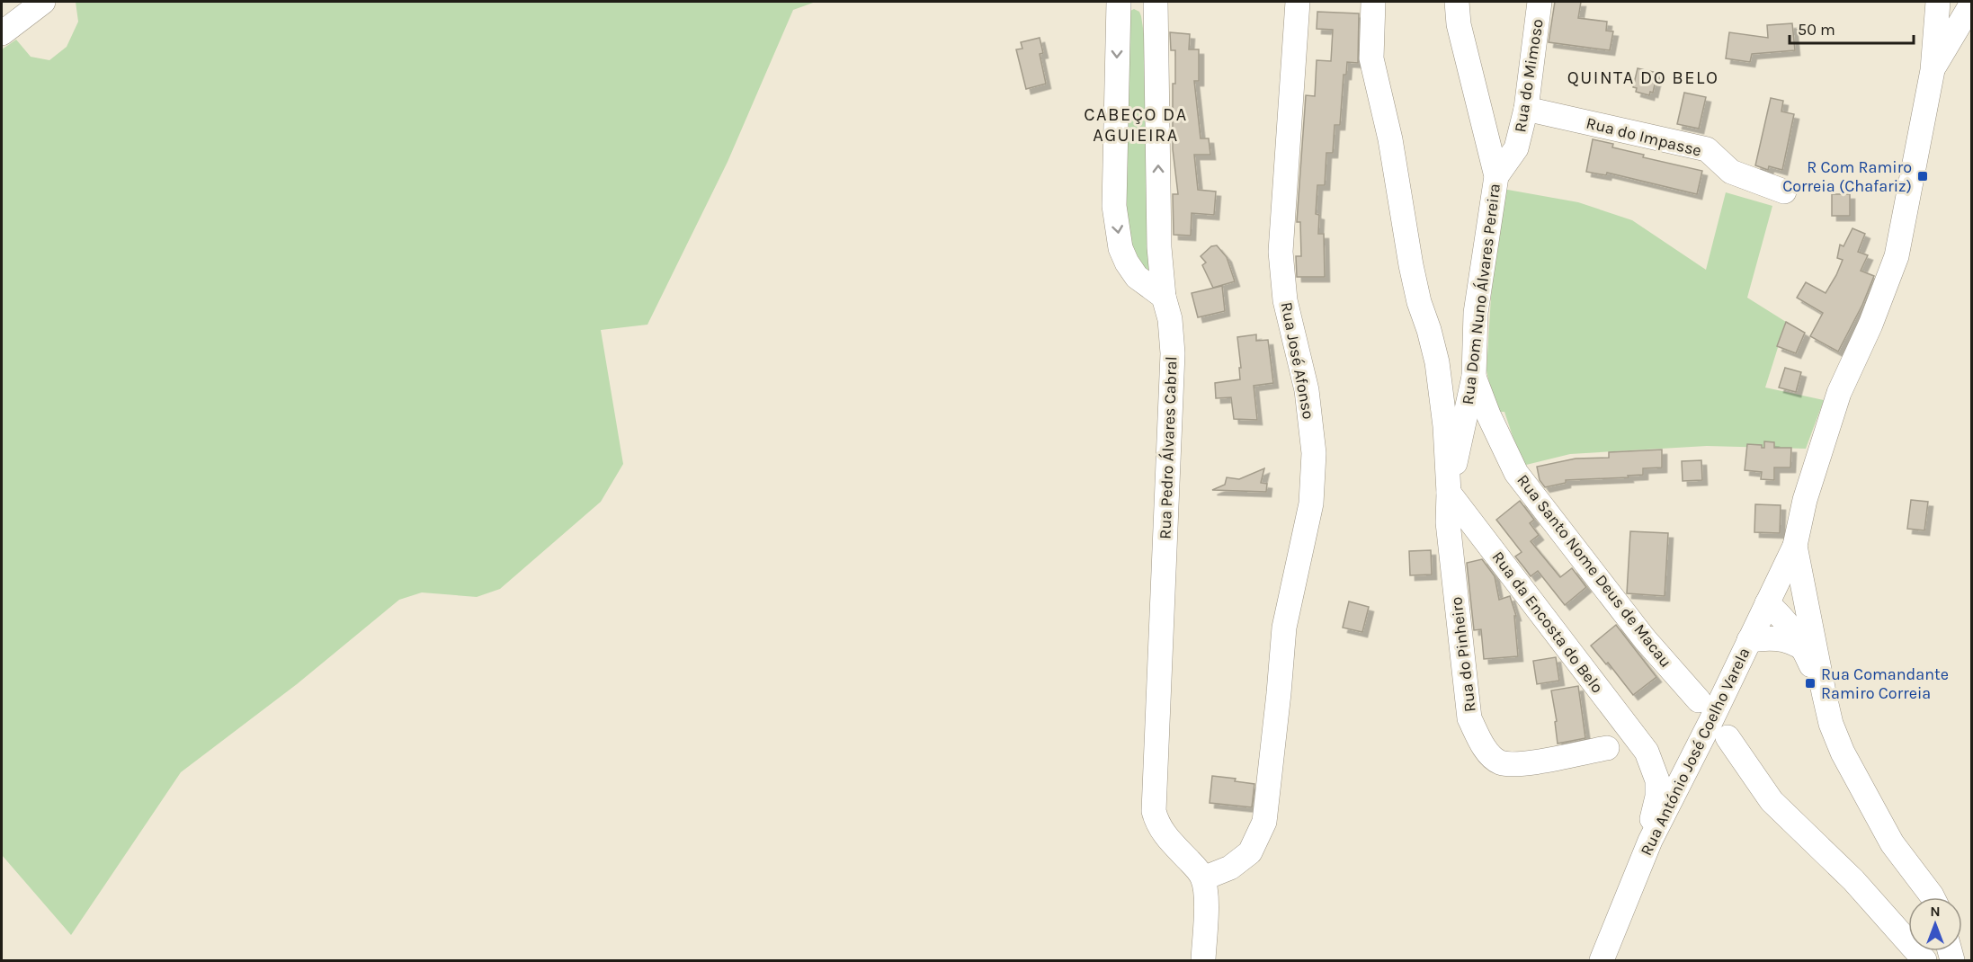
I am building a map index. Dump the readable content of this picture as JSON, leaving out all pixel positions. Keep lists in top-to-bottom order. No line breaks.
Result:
{"streets":{"street":["Rua do Mimoso","Rua do Impasse","Rua Dom Nuno Álvares Pereira","Rua José Afonso","Rua Pedro Álvares Cabral","Rua Santo Nome Deus de Macau","Rua da Encosta do Belo","Rua do Pinheiro","Rua António José Coelho Varela"]},"crossings":[["Rua do Mimoso","Rua do Impasse"],["Rua do Mimoso","Rua Dom Nuno Álvares Pereira"],["Rua Dom Nuno Álvares Pereira","Rua Santo Nome Deus de Macau"],["Rua Dom Nuno Álvares Pereira","Rua da Encosta do Belo"],["Rua Dom Nuno Álvares Pereira","Rua do Pinheiro"],["Rua José Afonso","Rua Pedro Álvares Cabral"],["Rua da Encosta do Belo","Rua do Pinheiro"],["Rua da Encosta do Belo","Rua António José Coelho Varela"]],"districts":["QUINTA DO BELO","CABEÇO DA AGUIEIRA"],"places":{"transit":["R Com Ramiro Correia (Chafariz)","Rua Comandante Ramiro Correia"]},"scale_bar":"50 m","north":"top"}
